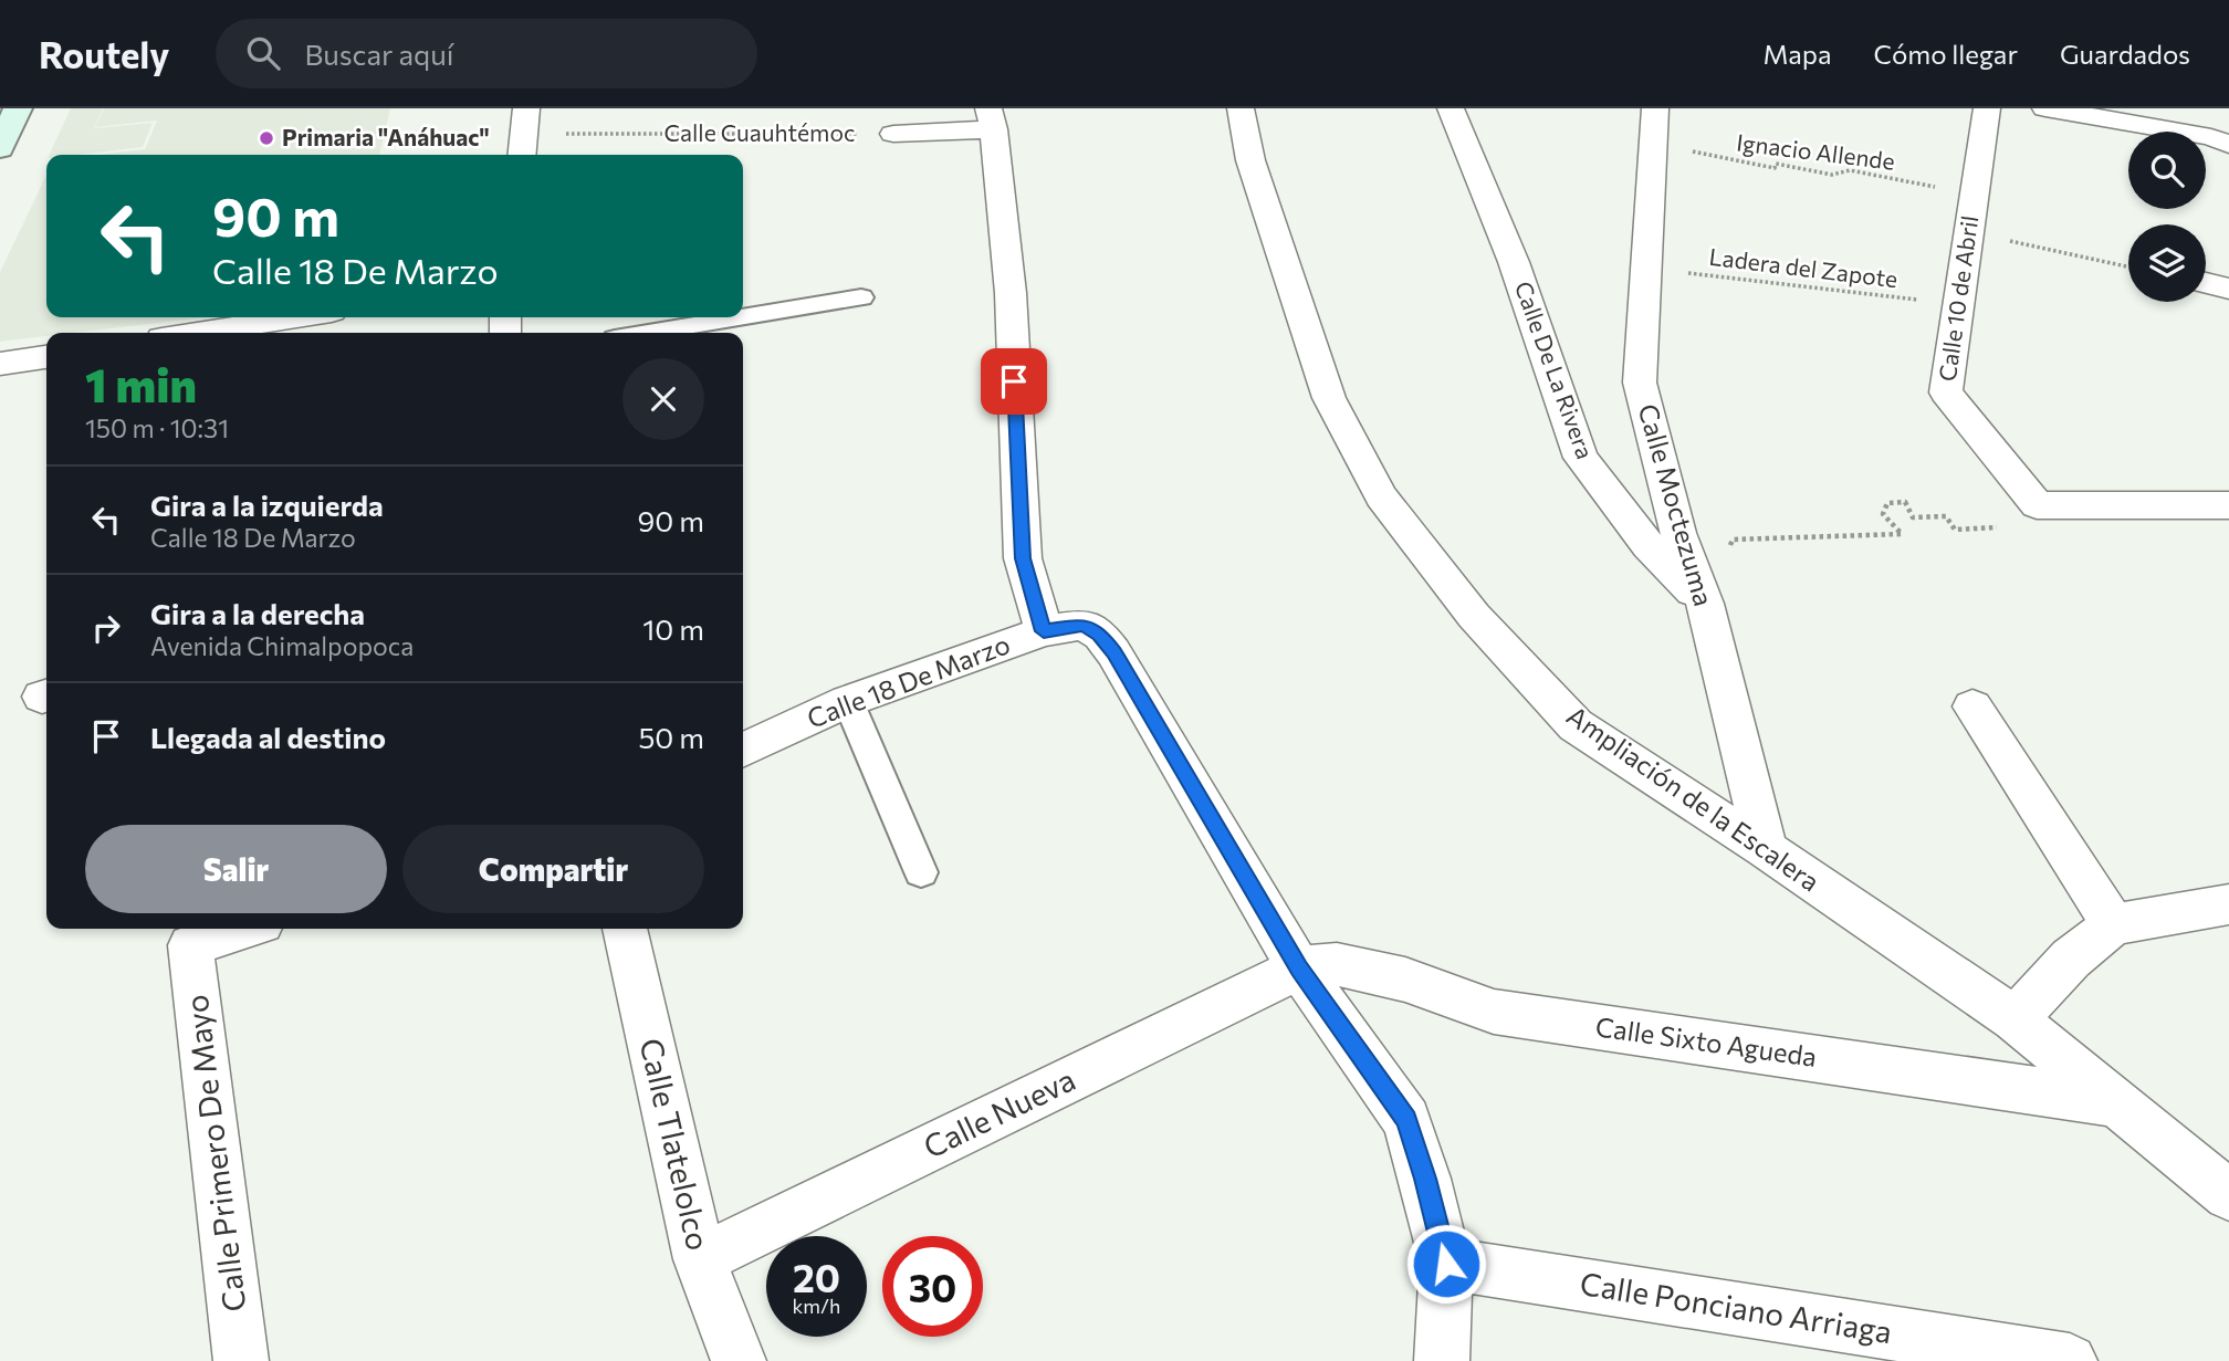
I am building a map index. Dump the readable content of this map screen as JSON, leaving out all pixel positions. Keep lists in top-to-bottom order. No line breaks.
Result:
{"streets":{"street":["Calle Cuauhtémoc","Calle 10 de Abril","Calle De La Rivera","Calle Moctezuma","Calle 18 De Marzo","Ampliación de la Escalera","Calle Sixto Agueda","Calle Nueva","Calle Tlatelolco","Calle Primero De Mayo","Calle Ponciano Arriaga"],"path":["Ignacio Allende","Ladera del Zapote"]},"crossings":[["Ignacio Allende","Calle 10 de Abril"],["Ignacio Allende","Calle Moctezuma"],["Ladera del Zapote","Calle 10 de Abril"],["Ladera del Zapote","Calle Moctezuma"],["Calle De La Rivera","Calle Moctezuma"],["Calle Moctezuma","Ampliación de la Escalera"],["Ampliación de la Escalera","Calle Sixto Agueda"],["Calle Sixto Agueda","Calle Nueva"],["Calle Nueva","Calle Tlatelolco"]],"places":["Primaria \"Anáhuac\""],"page":{"header":"Routely","search":"Buscar aquí","nav":["Mapa","Cómo llegar","Guardados"],"turn":["90 m","Calle 18 De Marzo"],"heading":["1 min","150 m · 10:31"],"list":[{"name":"Gira a la izquierda","note":"Calle 18 De Marzo","value":"90 m"},{"name":"Gira a la derecha","note":"Avenida Chimalpopoca","value":"10 m"},{"name":"Llegada al destino","value":"50 m"}],"buttons":["Salir","Compartir"],"speed":"20 km/h","limit":"30"}}
